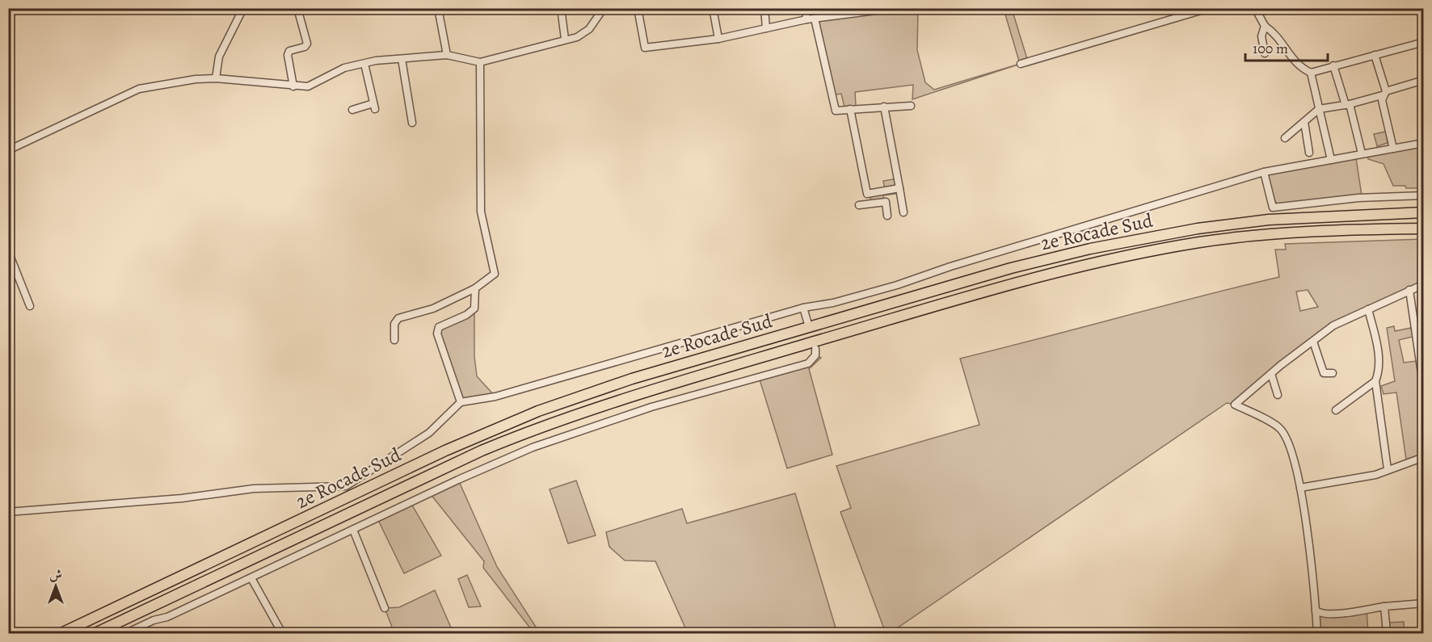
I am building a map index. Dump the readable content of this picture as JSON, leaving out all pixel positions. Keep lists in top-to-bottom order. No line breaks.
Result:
{"streets":{"highway":["2e Rocade Sud"]},"scale_bar":"100 m","north":"top"}
